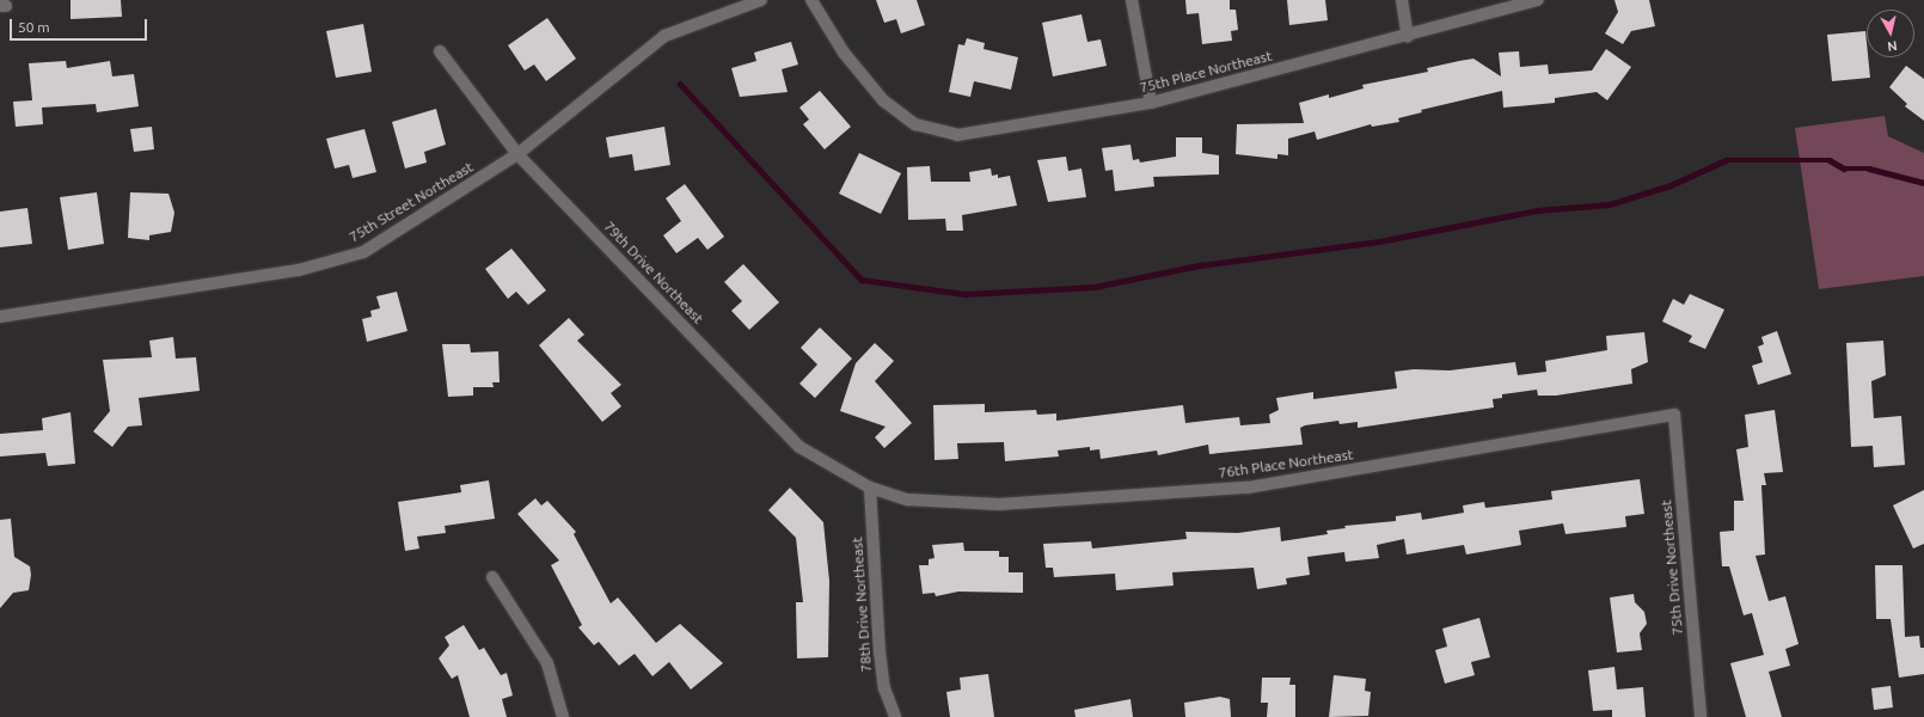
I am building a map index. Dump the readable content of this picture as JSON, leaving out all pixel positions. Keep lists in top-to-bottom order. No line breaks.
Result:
{"streets":{"street":["75th Place Northeast","75th Street Northeast","79th Drive Northeast","76th Place Northeast","75th Drive Northeast","78th Drive Northeast"]},"crossings":[["75th Street Northeast","79th Drive Northeast"],["79th Drive Northeast","76th Place Northeast"],["79th Drive Northeast","78th Drive Northeast"],["76th Place Northeast","75th Drive Northeast"],["76th Place Northeast","78th Drive Northeast"]],"scale_bar":"50 m","north":"bottom"}
